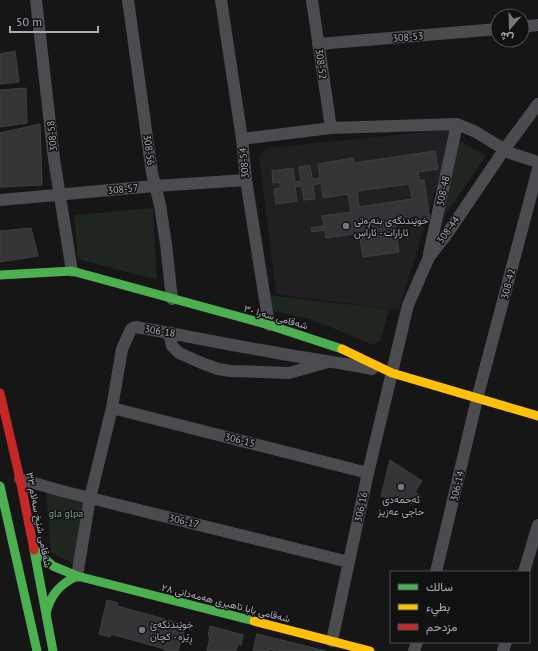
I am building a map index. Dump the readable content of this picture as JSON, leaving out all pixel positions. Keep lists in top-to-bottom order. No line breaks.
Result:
{"streets":{"street":["308-53","308-52","308-58","308-56","308-54","308-57","308-48","308-44","308-42","شەقامی سەرا ٣٠","306-18","306-15","306-14","306-16","شەقامی شێخ سەلام ٣٣","306-17","شەقامی بابا تاهیری هەمەدانی ٢٨"]},"crossings":[["308-53","308-52"],["308-58","308-57"],["308-58","شەقامی سەرا ٣٠"],["308-56","308-57"],["308-56","شەقامی سەرا ٣٠"],["308-54","308-57"],["308-54","شەقامی سەرا ٣٠"],["308-48","308-44"],["308-44","شەقامی سەرا ٣٠"],["308-44","306-18"],["308-44","306-16"],["308-42","شەقامی سەرا ٣٠"],["308-42","306-14"],["شەقامی سەرا ٣٠","306-18"],["شەقامی سەرا ٣٠","306-14"],["شەقامی سەرا ٣٠","306-16"],["306-18","306-15"],["306-18","306-16"],["306-18","306-17"],["306-18","شەقامی بابا تاهیری هەمەدانی ٢٨"],["306-15","306-16"],["306-16","306-17"],["306-16","شەقامی بابا تاهیری هەمەدانی ٢٨"],["شەقامی شێخ سەلام ٣٣","306-17"],["شەقامی شێخ سەلام ٣٣","شەقامی بابا تاهیری هەمەدانی ٢٨"]],"parks":["gla glpa"],"places":["خوێندنگەی بنەڕەتی ئارارات - ئاراس","ئەحمەدی حاجی عەزیز","خوێندنگەێ ڕێزە - کچان"],"legend":["سالك","بطيء","مزدحم"],"scale_bar":"50 m","north":"bottom"}
